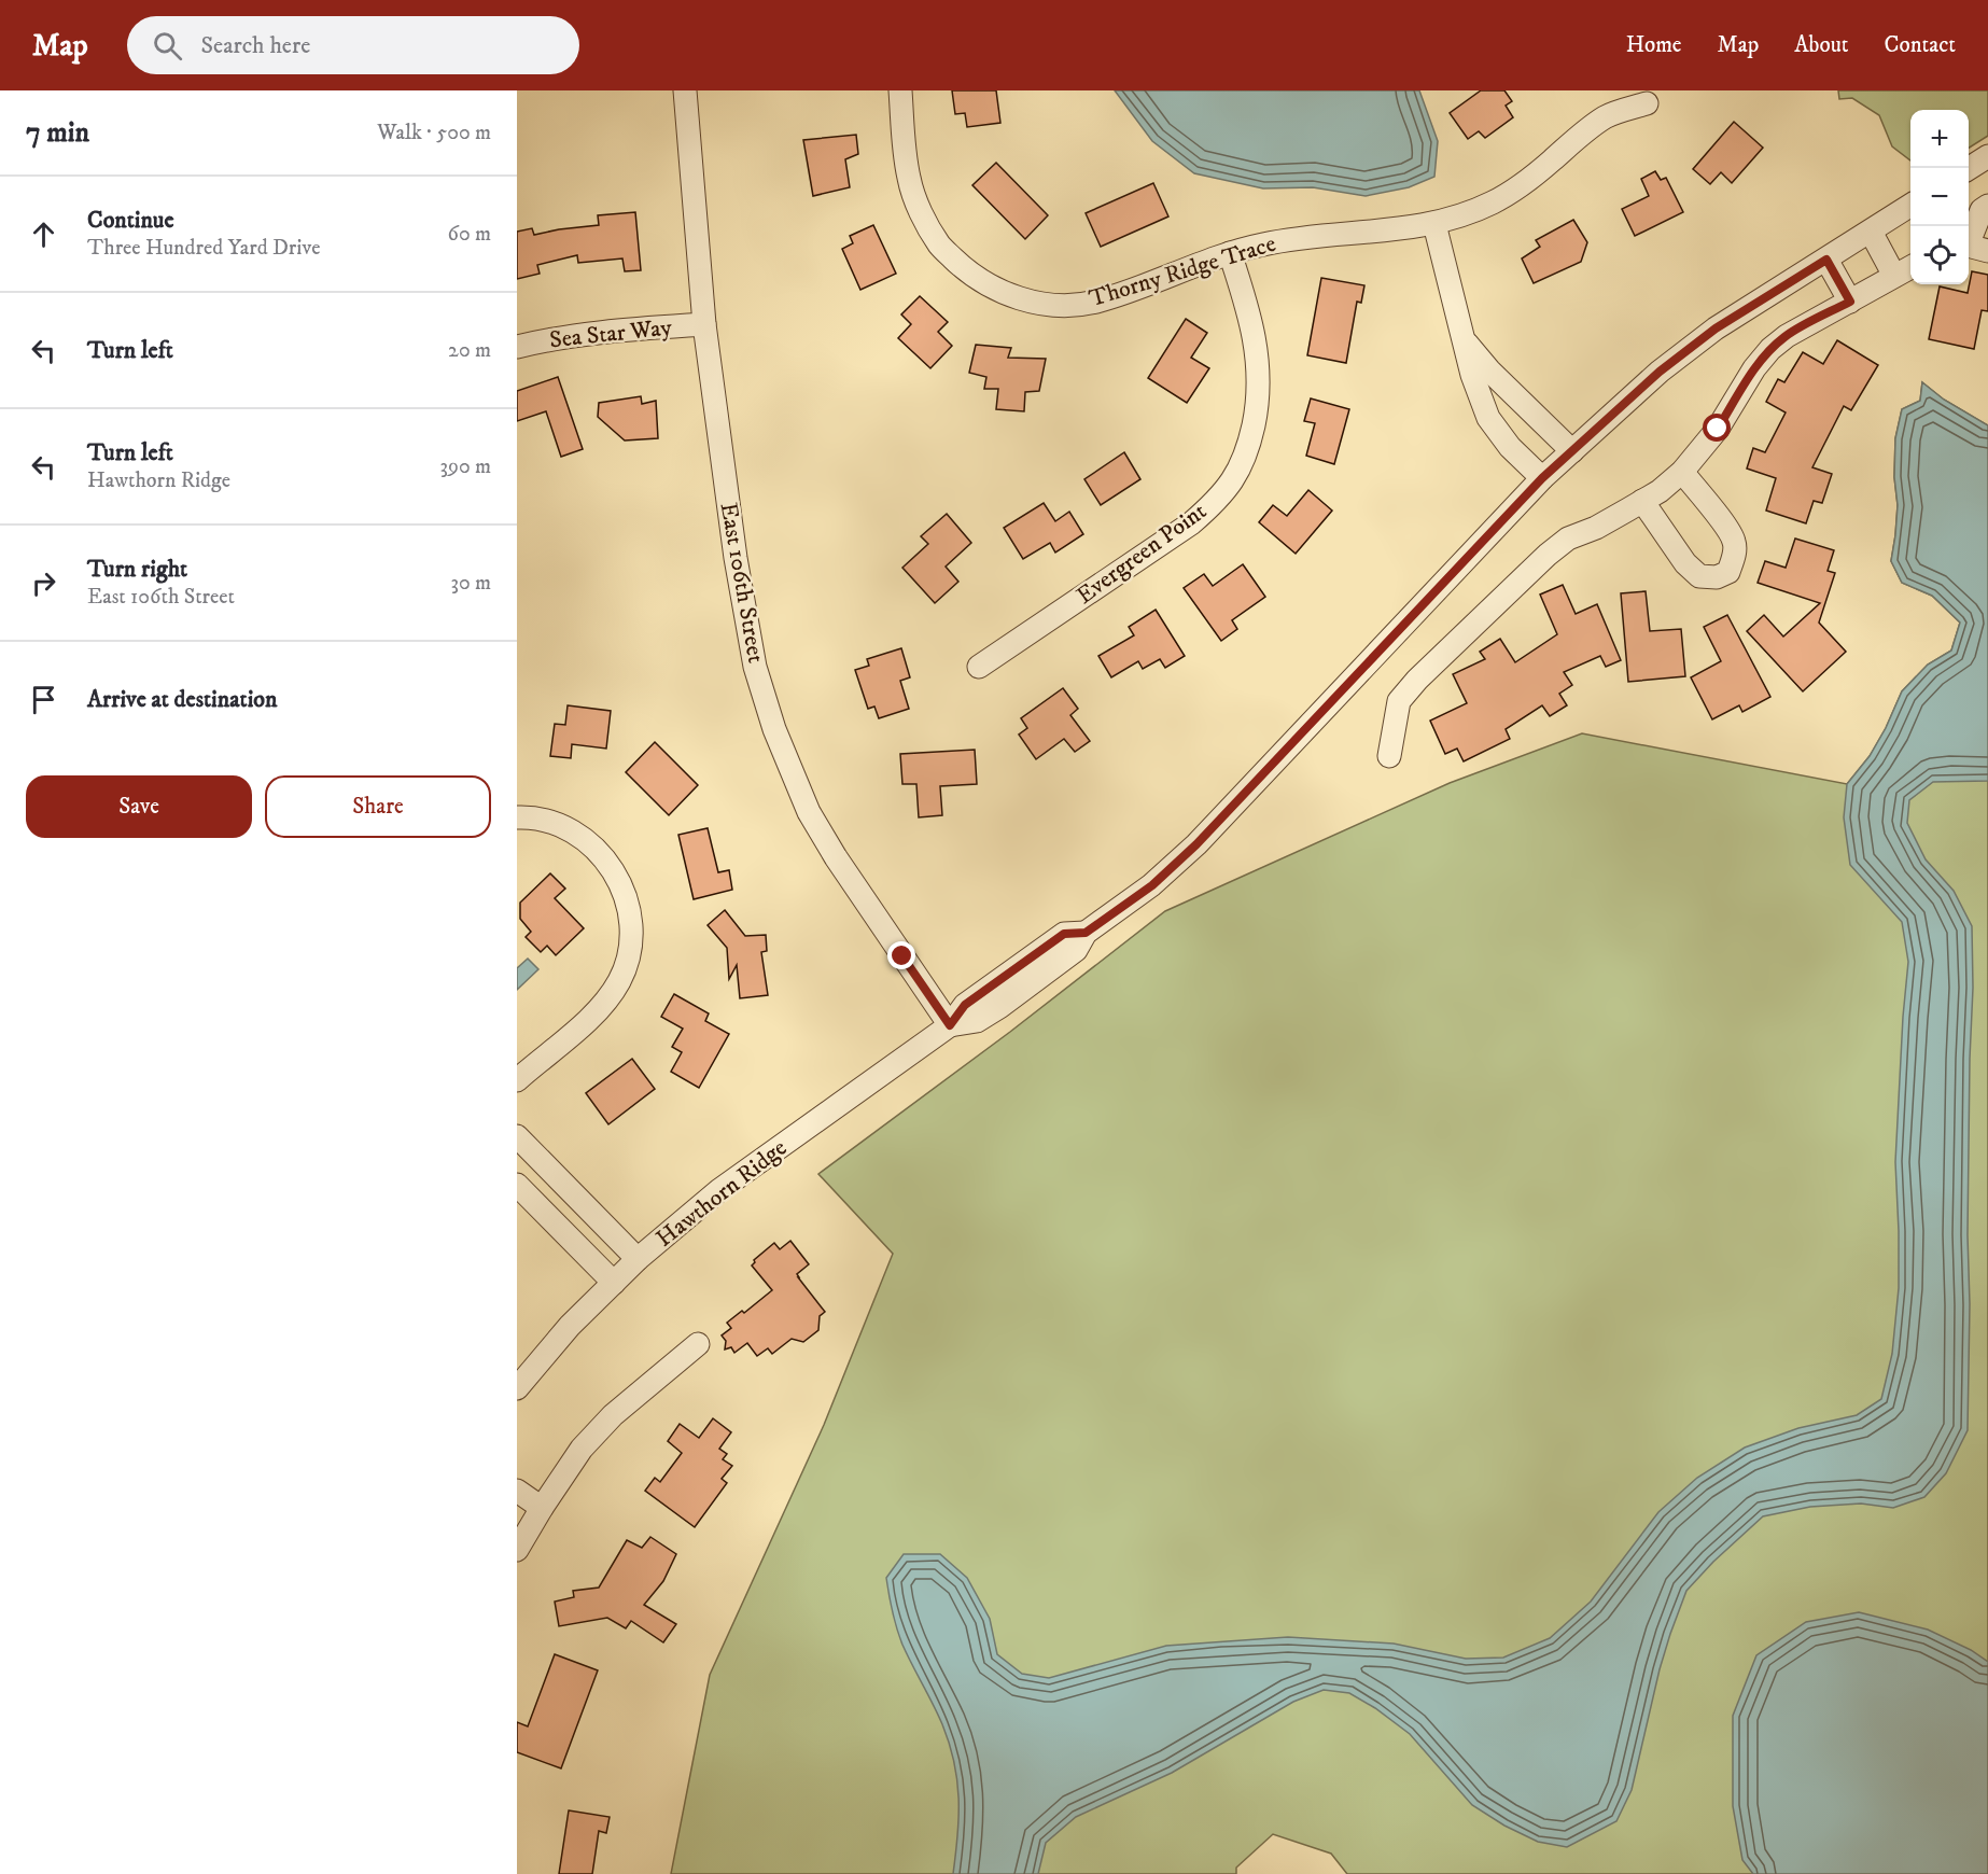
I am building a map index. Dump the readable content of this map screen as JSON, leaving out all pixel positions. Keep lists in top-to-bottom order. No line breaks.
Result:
{"streets":{"street":["Thorny Ridge Trace","Sea Star Way","Evergreen Point","East 106th Street","Hawthorn Ridge"]},"crossings":[["Thorny Ridge Trace","Evergreen Point"],["Sea Star Way","East 106th Street"],["East 106th Street","Hawthorn Ridge"]],"page":{"header":"Map","search":"Search here","nav":["Home","Map","About","Contact"],"heading":["7 min","Walk · 500 m"],"map_buttons":["+","−"],"list":[["Continue","Three Hundred Yard Drive","60 m"],["Turn left","20 m"],["Turn left","Hawthorn Ridge","390 m"],["Turn right","East 106th Street","30 m"],"Arrive at destination"],"buttons":["Save","Share"]}}
